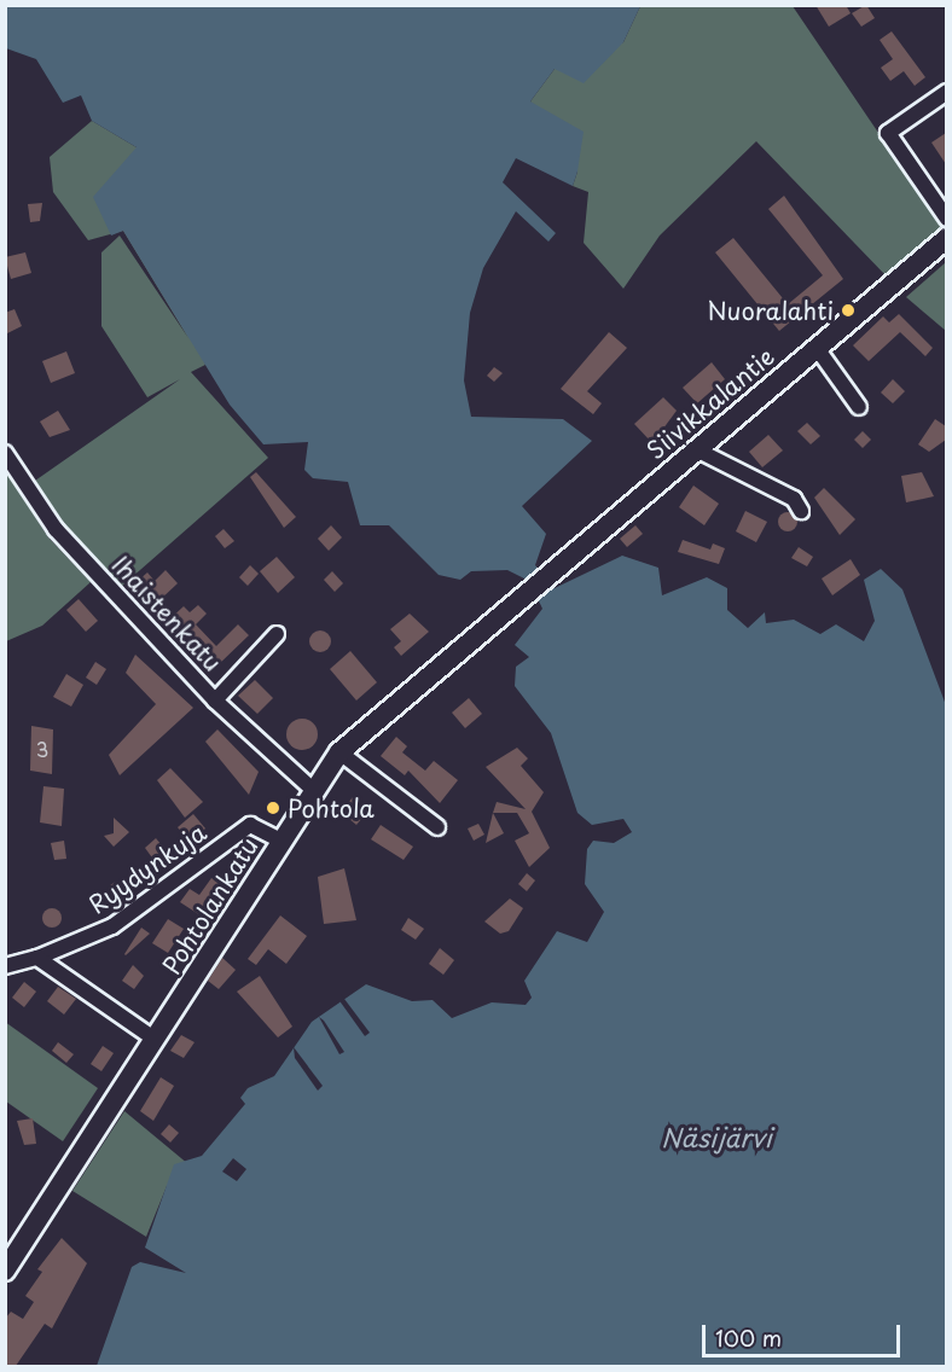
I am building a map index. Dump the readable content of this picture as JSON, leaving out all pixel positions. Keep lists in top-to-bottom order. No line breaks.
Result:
{"streets":{"main road":["Siivikkalantie","Pohtolankatu"],"street":["Ihaistenkatu","Ryydynkuja"]},"crossings":[["Siivikkalantie","Pohtolankatu"],["Ihaistenkatu","Pohtolankatu"],["Ryydynkuja","Pohtolankatu"]],"water":["Näsijärvi"],"places":["Nuoralahti","Pohtola"],"house_numbers":["3"],"scale_bar":"100 m"}
